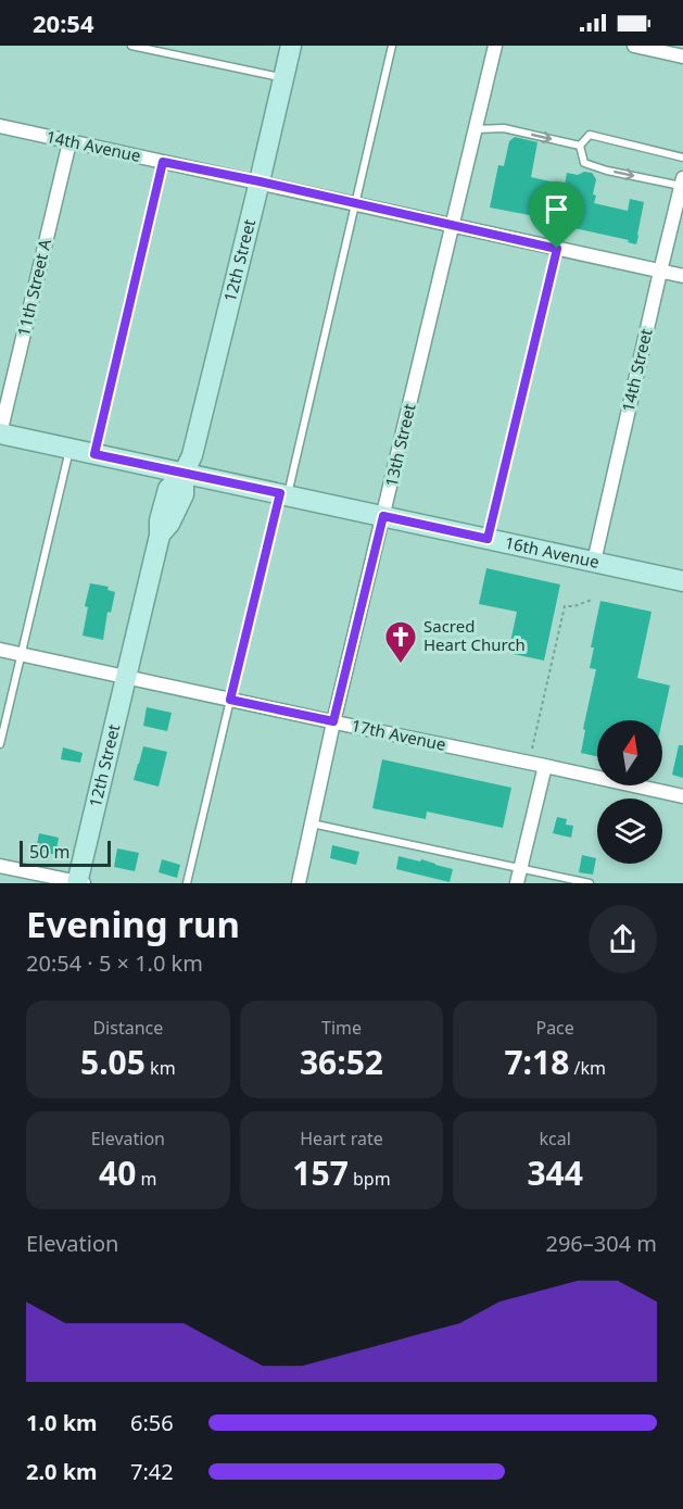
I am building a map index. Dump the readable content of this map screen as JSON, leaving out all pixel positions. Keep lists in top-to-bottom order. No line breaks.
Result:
{"streets":{"street":["14th Avenue","12th Street","11th Street A","14th Street","13th Street","16th Avenue","17th Avenue"]},"crossings":[["14th Avenue","12th Street"],["14th Avenue","11th Street A"],["14th Avenue","14th Street"],["14th Avenue","13th Street"],["12th Street","16th Avenue"],["12th Street","17th Avenue"],["11th Street A","16th Avenue"],["14th Street","16th Avenue"],["13th Street","16th Avenue"],["13th Street","17th Avenue"]],"places":{"church":["Sacred Heart Church"]},"scale_bar":"50 m","north":"top","page":{"status":"20:54","scale":"50 m","heading":["Evening run","20:54 · 5 × 1.0 km"],"stats":[["Distance","5.05 km"],["Time","36:52"],["Pace","7:18 /km"],["Elevation","40 m"],["Heart rate","157 bpm"],["kcal","344"]],"chart":["Elevation","296–304 m"],"list":[{"name":"1.0 km","note":"6:56"},{"name":"2.0 km","note":"7:42"}]}}
